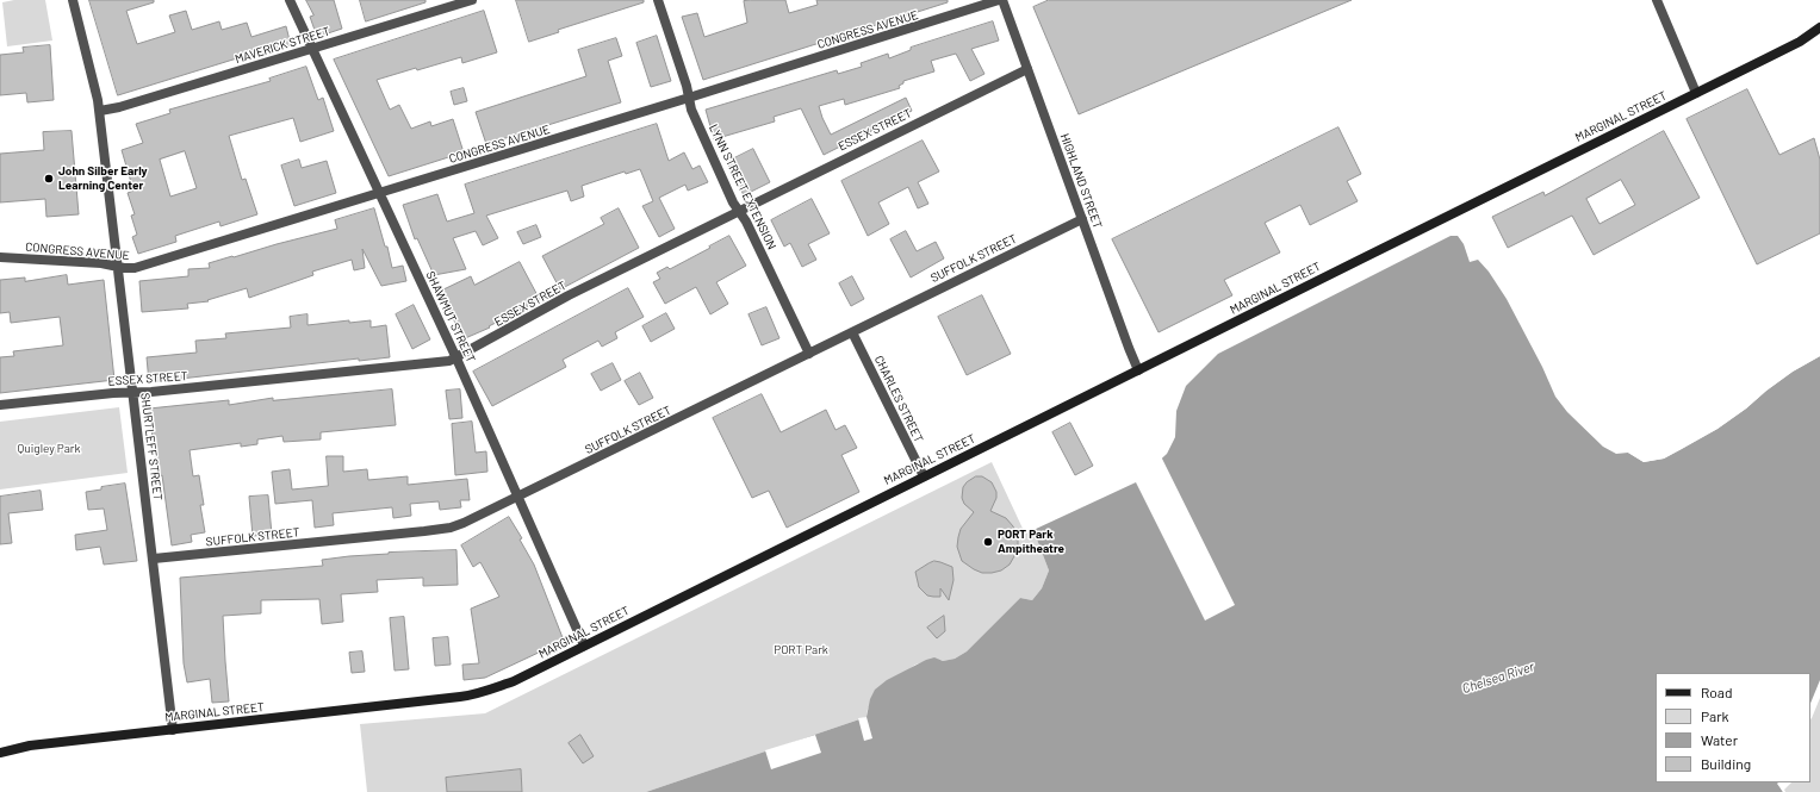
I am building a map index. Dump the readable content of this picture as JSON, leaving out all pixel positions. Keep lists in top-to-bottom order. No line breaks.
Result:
{"streets":{"main road":["MARGINAL STREET"],"street":["CONGRESS AVENUE","MAVERICK STREET","ESSEX STREET","HIGHLAND STREET","LYNN STREET EXTENSION","SUFFOLK STREET","SHAWMUT STREET","CHARLES STREET","SHURTLEFF STREET"]},"crossings":[["CONGRESS AVENUE","LYNN STREET EXTENSION"],["CONGRESS AVENUE","SHAWMUT STREET"],["CONGRESS AVENUE","SHURTLEFF STREET"],["MAVERICK STREET","SHAWMUT STREET"],["MAVERICK STREET","SHURTLEFF STREET"],["MARGINAL STREET","HIGHLAND STREET"],["MARGINAL STREET","SHAWMUT STREET"],["MARGINAL STREET","CHARLES STREET"],["MARGINAL STREET","SHURTLEFF STREET"],["ESSEX STREET","HIGHLAND STREET"],["ESSEX STREET","LYNN STREET EXTENSION"],["ESSEX STREET","SHAWMUT STREET"],["ESSEX STREET","SHURTLEFF STREET"],["HIGHLAND STREET","SUFFOLK STREET"],["LYNN STREET EXTENSION","SUFFOLK STREET"],["SUFFOLK STREET","SHAWMUT STREET"],["SUFFOLK STREET","CHARLES STREET"],["SUFFOLK STREET","SHURTLEFF STREET"]],"water":["Chelsea River"],"parks":["Quigley Park","PORT Park"],"places":["John Silber Early Learning Center","PORT Park Ampitheatre"],"legend":["Road","Park","Water","Building"]}
